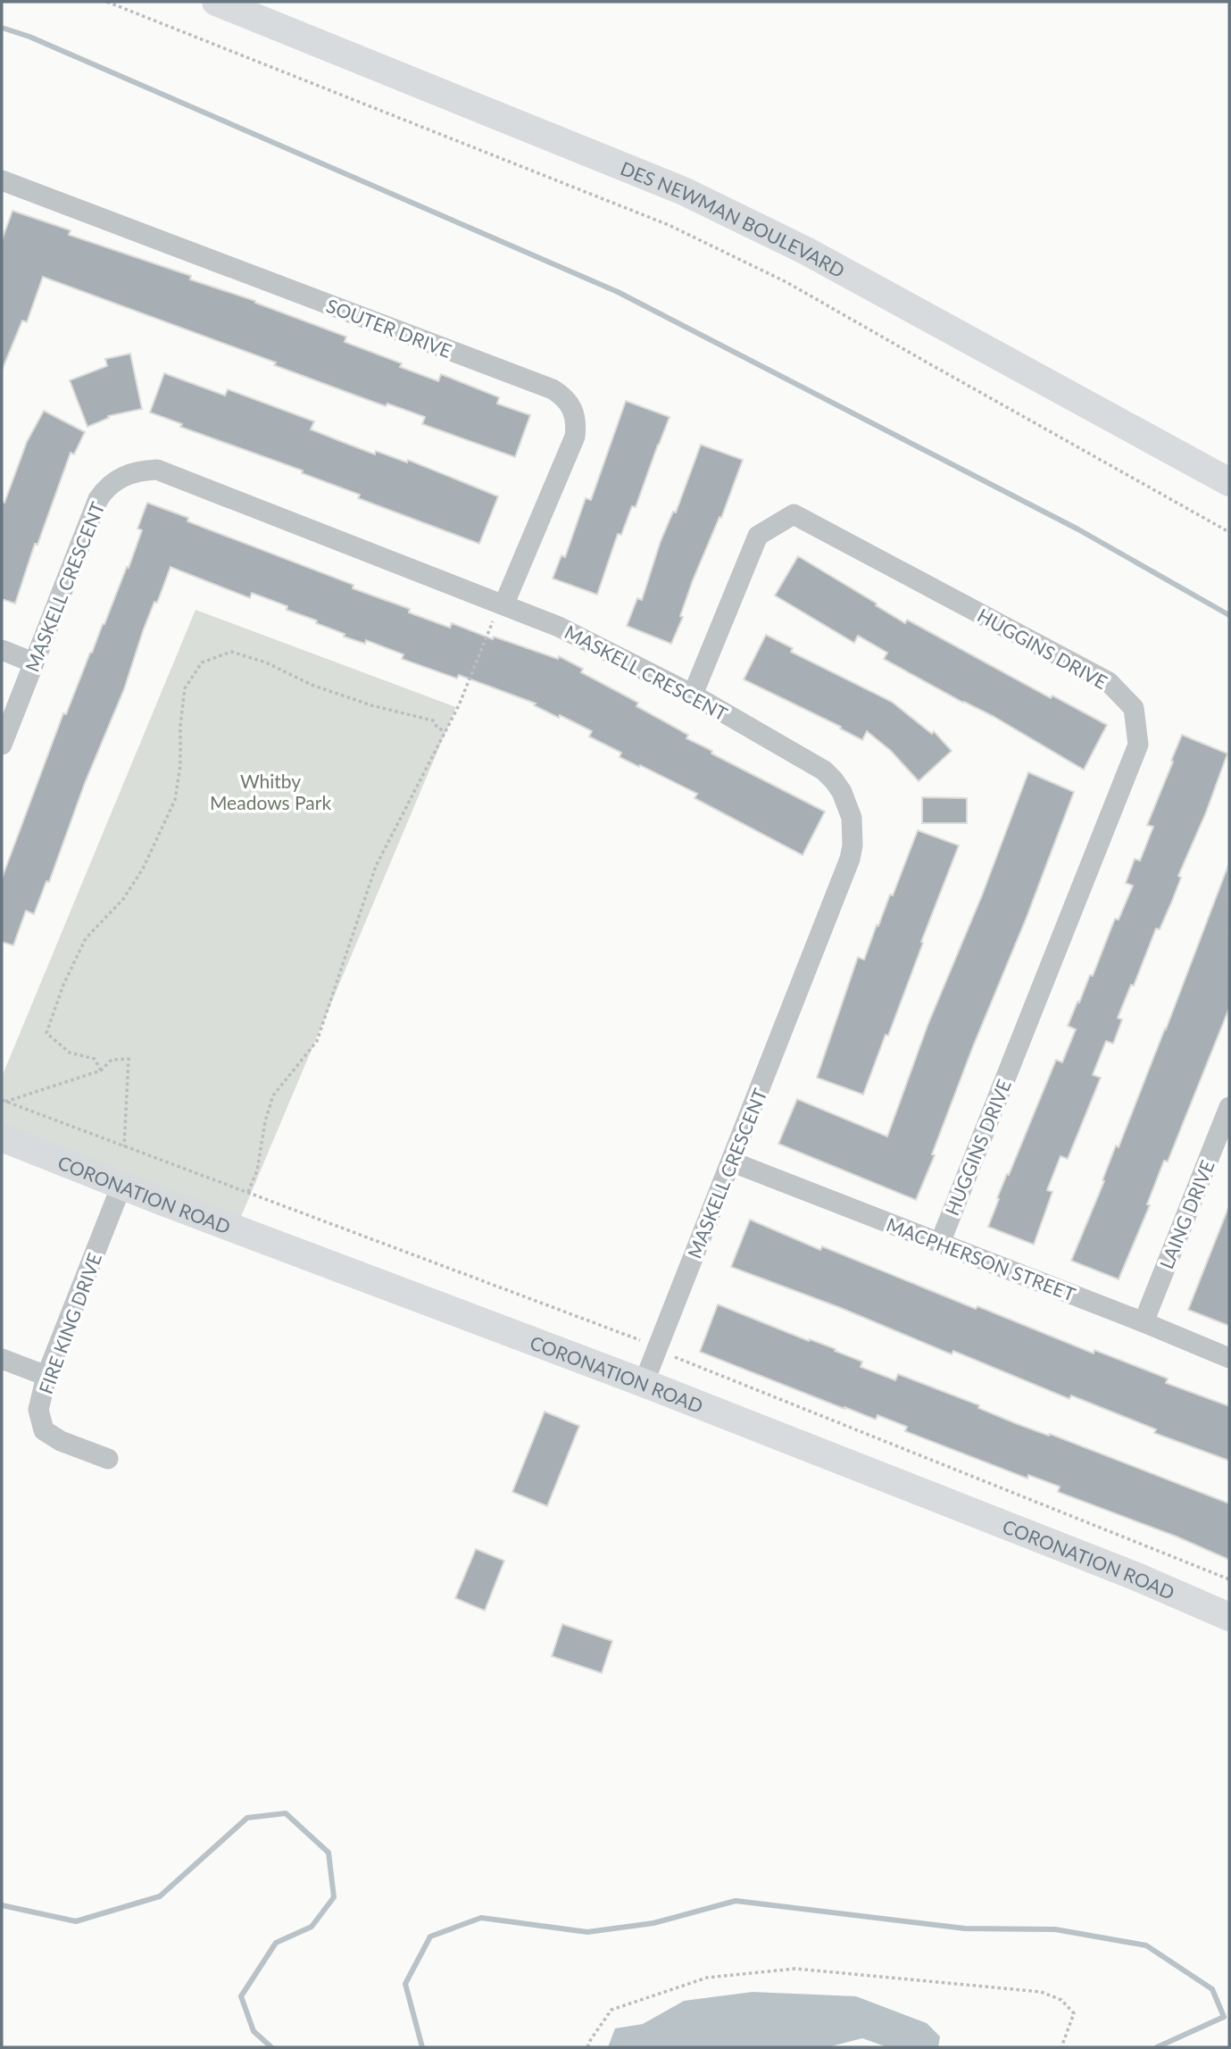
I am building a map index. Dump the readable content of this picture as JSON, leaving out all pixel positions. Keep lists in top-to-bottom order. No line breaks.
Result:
{"streets":{"street":["DES NEWMAN BOULEVARD","SOUTER DRIVE","MASKELL CRESCENT","HUGGINS DRIVE","CORONATION ROAD","LAING DRIVE","MACPHERSON STREET","FIRE KING DRIVE"]},"crossings":[["SOUTER DRIVE","MASKELL CRESCENT"],["MASKELL CRESCENT","HUGGINS DRIVE"],["MASKELL CRESCENT","CORONATION ROAD"],["MASKELL CRESCENT","MACPHERSON STREET"],["HUGGINS DRIVE","MACPHERSON STREET"],["CORONATION ROAD","FIRE KING DRIVE"],["LAING DRIVE","MACPHERSON STREET"]],"parks":["Whitby Meadows Park"]}
